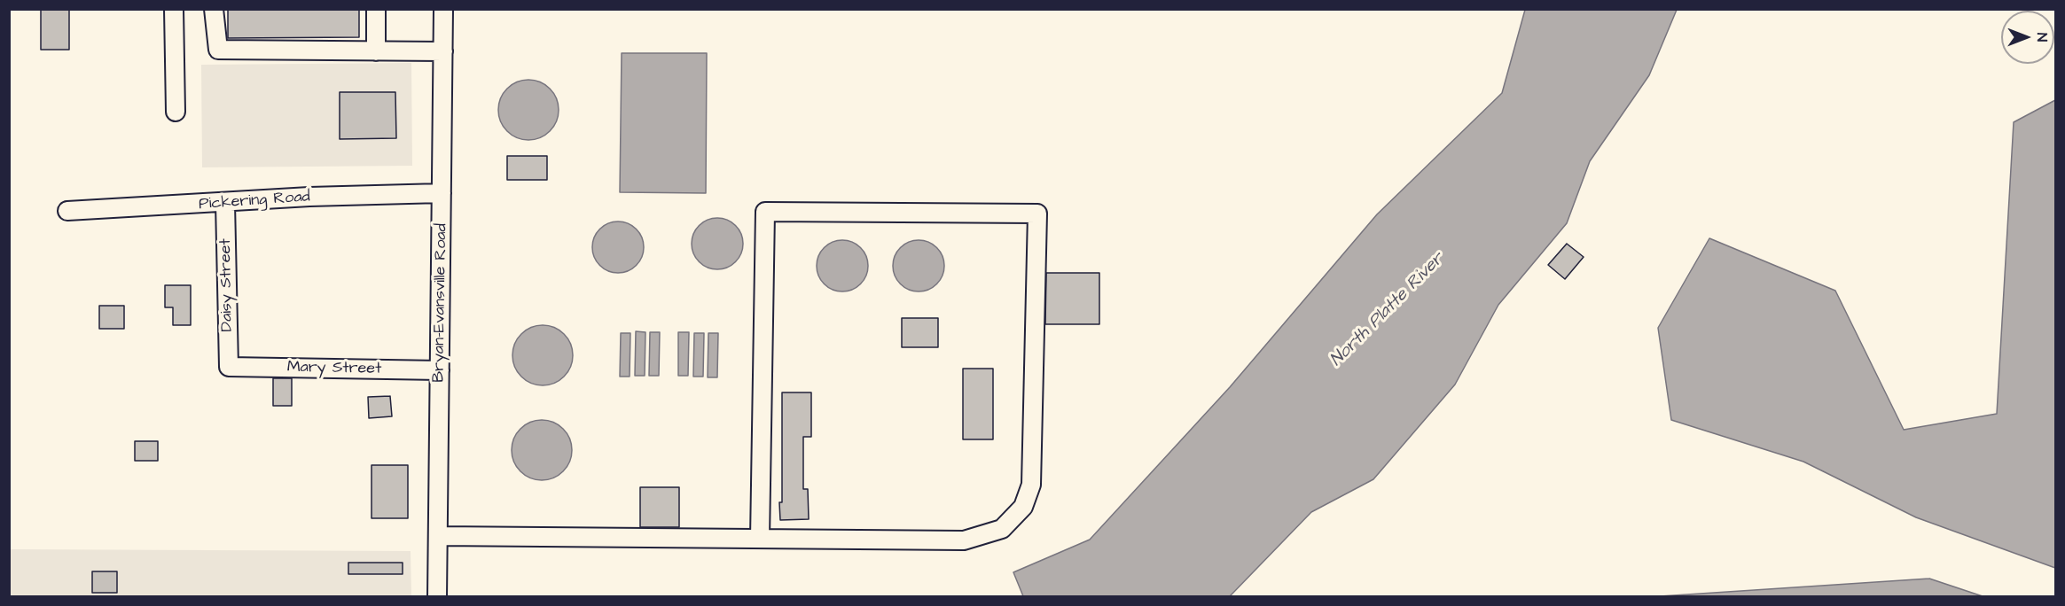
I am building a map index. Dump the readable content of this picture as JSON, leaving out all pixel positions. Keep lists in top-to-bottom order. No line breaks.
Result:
{"streets":{"street":["Pickering Road","Daisy Street","Bryan-Evansville Road","Mary Street"]},"crossings":[["Pickering Road","Daisy Street"],["Pickering Road","Bryan-Evansville Road"],["Daisy Street","Mary Street"],["Bryan-Evansville Road","Mary Street"]],"water":["North Platte River"],"north":"right"}
